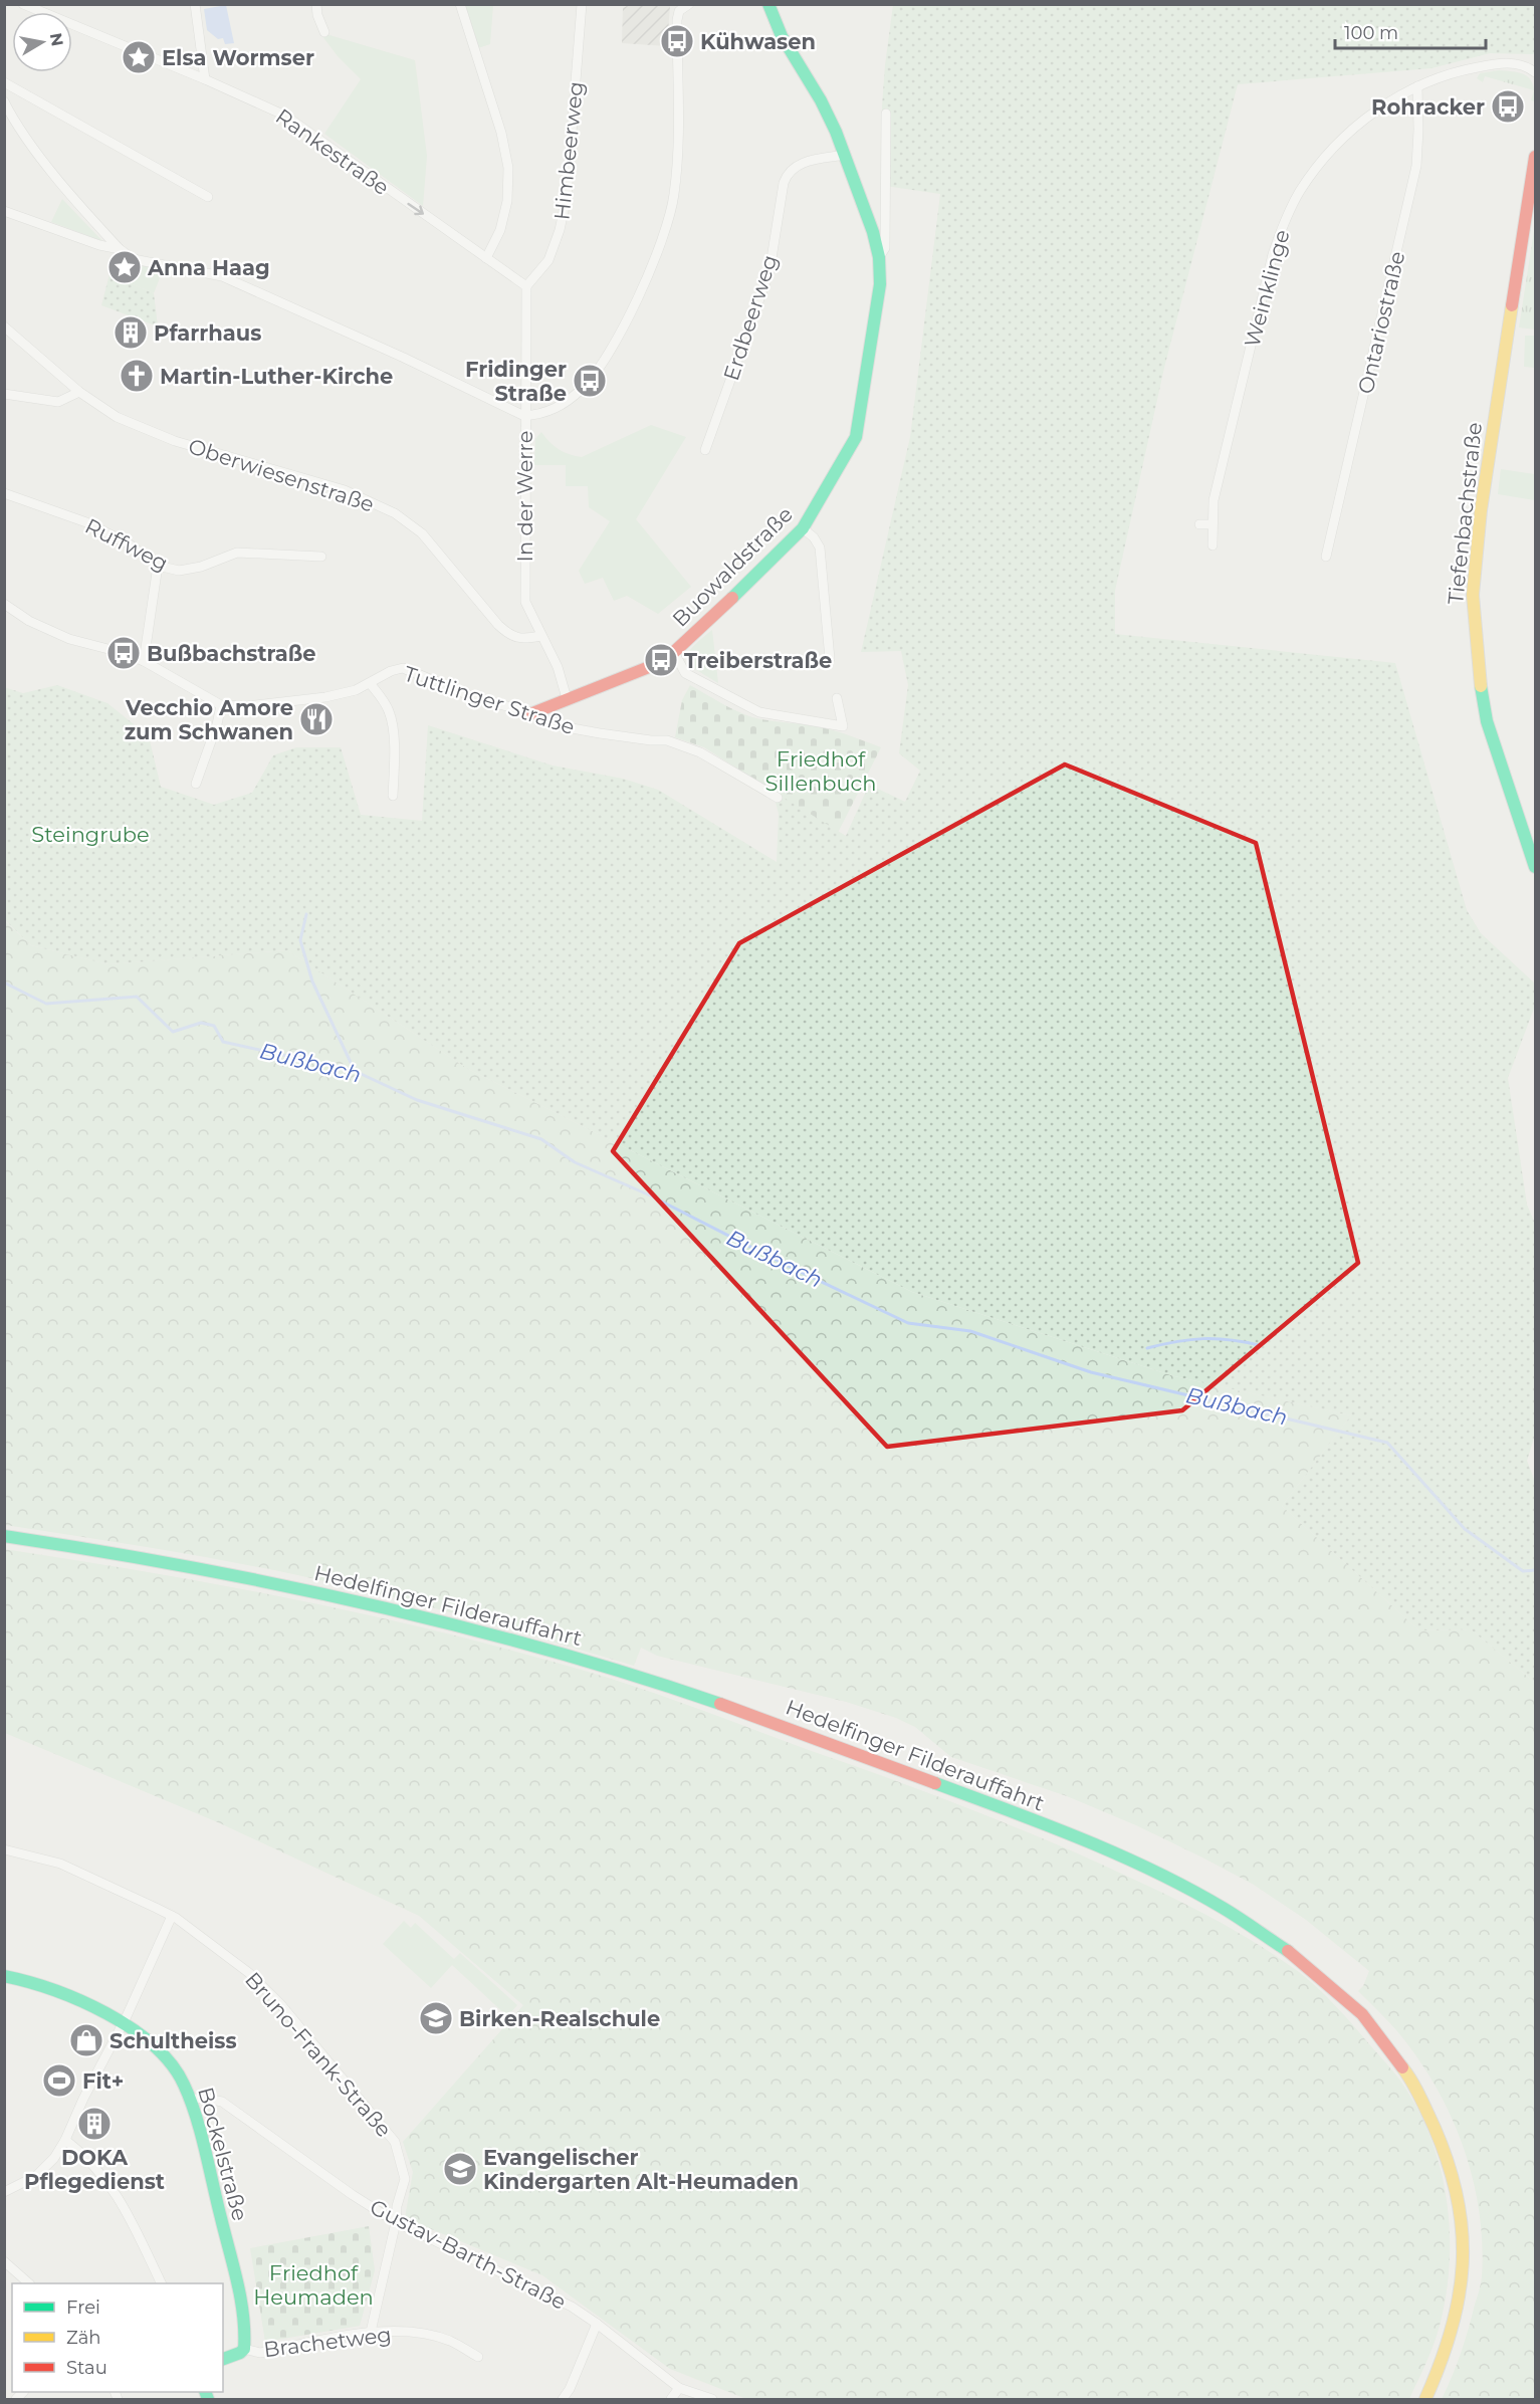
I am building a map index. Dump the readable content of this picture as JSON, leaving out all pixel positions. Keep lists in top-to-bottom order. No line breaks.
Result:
{"streets":{"street":["Himbeerweg","Rankestraße","Weinklinge","Erdbeerweg","Ontariostraße","Oberwiesenstraße","In der Werre","Tiefenbachstraße","Ruffweg","Buowaldstraße","Tuttlinger Straße","Hedelfinger Filderauffahrt","Bruno-Frank-Straße","Bockelstraße","Gustav-Barth-Straße","Brachetweg"]},"crossings":[["Himbeerweg","Rankestraße"],["Himbeerweg","In der Werre"],["Rankestraße","In der Werre"],["Weinklinge","Ontariostraße"],["Erdbeerweg","Buowaldstraße"],["Oberwiesenstraße","In der Werre"],["In der Werre","Buowaldstraße"],["Buowaldstraße","Tuttlinger Straße"],["Bruno-Frank-Straße","Gustav-Barth-Straße"],["Bruno-Frank-Straße","Brachetweg"],["Bockelstraße","Gustav-Barth-Straße"],["Bockelstraße","Brachetweg"]],"one_way":["Rankestraße"],"water":["Bußbach"],"parks":["Friedhof Sillenbuch","Steingrube","Friedhof Heumaden"],"places":{"bus stop":["Kühwasen","Rohracker","Fridinger Straße","Bußbachstraße","Treiberstraße"],"place":["Elsa Wormser","Anna Haag"],"building":["Pfarrhaus","DOKA Pflegedienst"],"church":["Martin-Luther-Kirche"],"restaurant":["Vecchio Amore zum Schwanen"],"school or university":["Birken-Realschule","Evangelischer Kindergarten Alt-Heumaden"],"shop":["Schultheiss"],"sports":["Fit+"]},"legend":["Frei","Zäh","Stau"],"scale_bar":"100 m","north":"right"}
